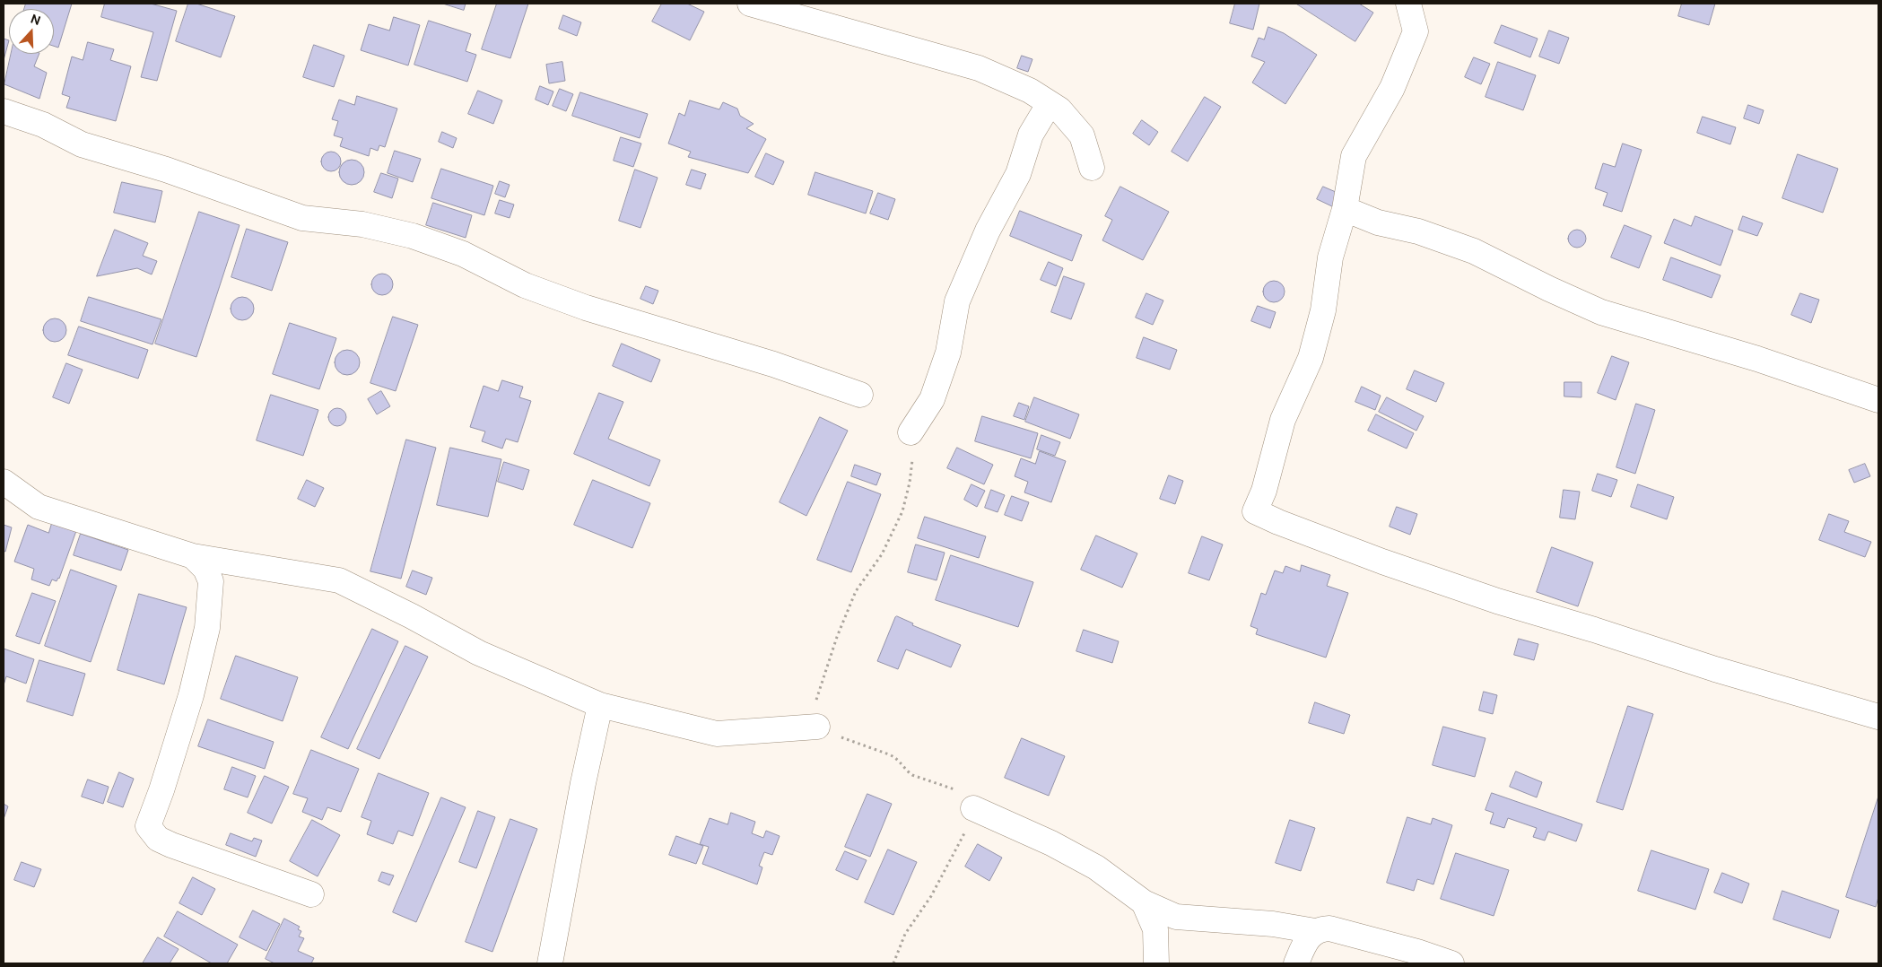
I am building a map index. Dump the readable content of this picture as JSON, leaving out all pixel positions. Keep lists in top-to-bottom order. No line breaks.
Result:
{"north":"top"}
